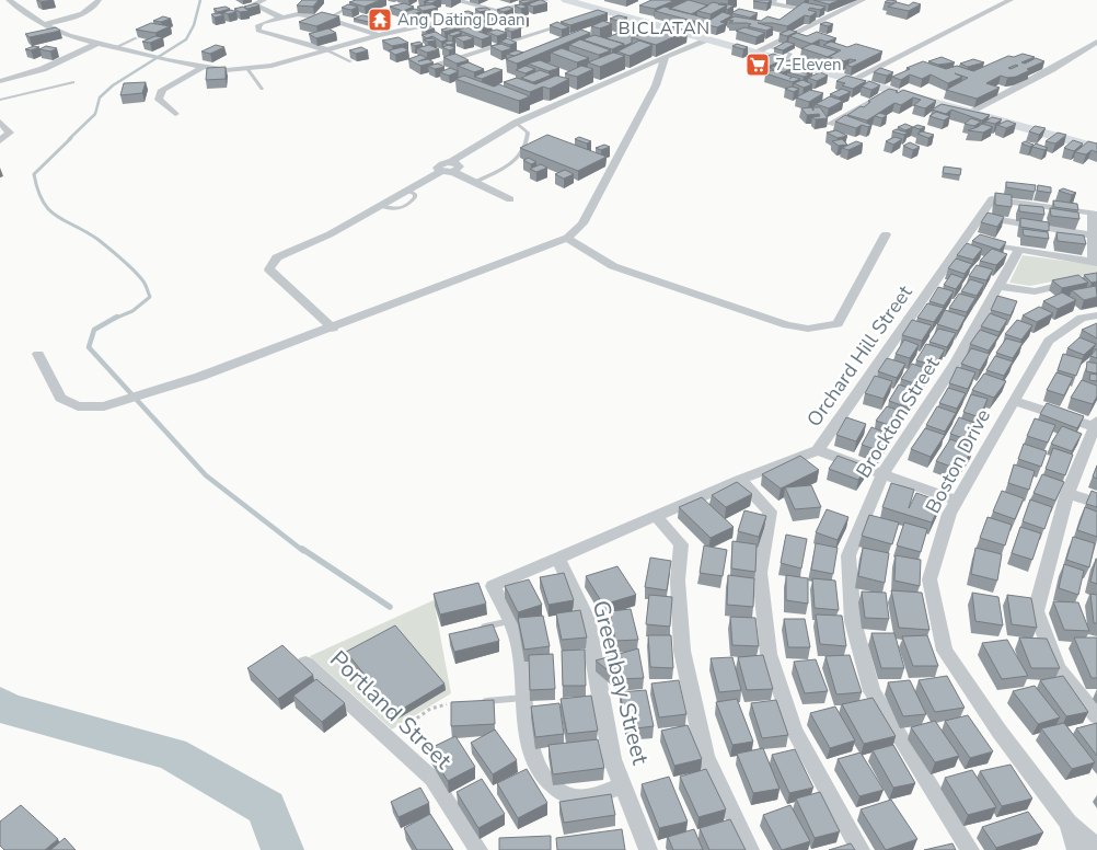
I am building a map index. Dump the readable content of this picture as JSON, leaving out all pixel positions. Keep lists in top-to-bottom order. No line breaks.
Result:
{"streets":{"street":["Orchard Hill Street","Brockton Street","Boston Drive","Greenbay Street","Portland Street"]},"crossings":[["Orchard Hill Street","Greenbay Street"]],"districts":["BICLATAN"],"places":{"temple":["Ang Dating Daan"],"supermarket":["7-Eleven"]}}
